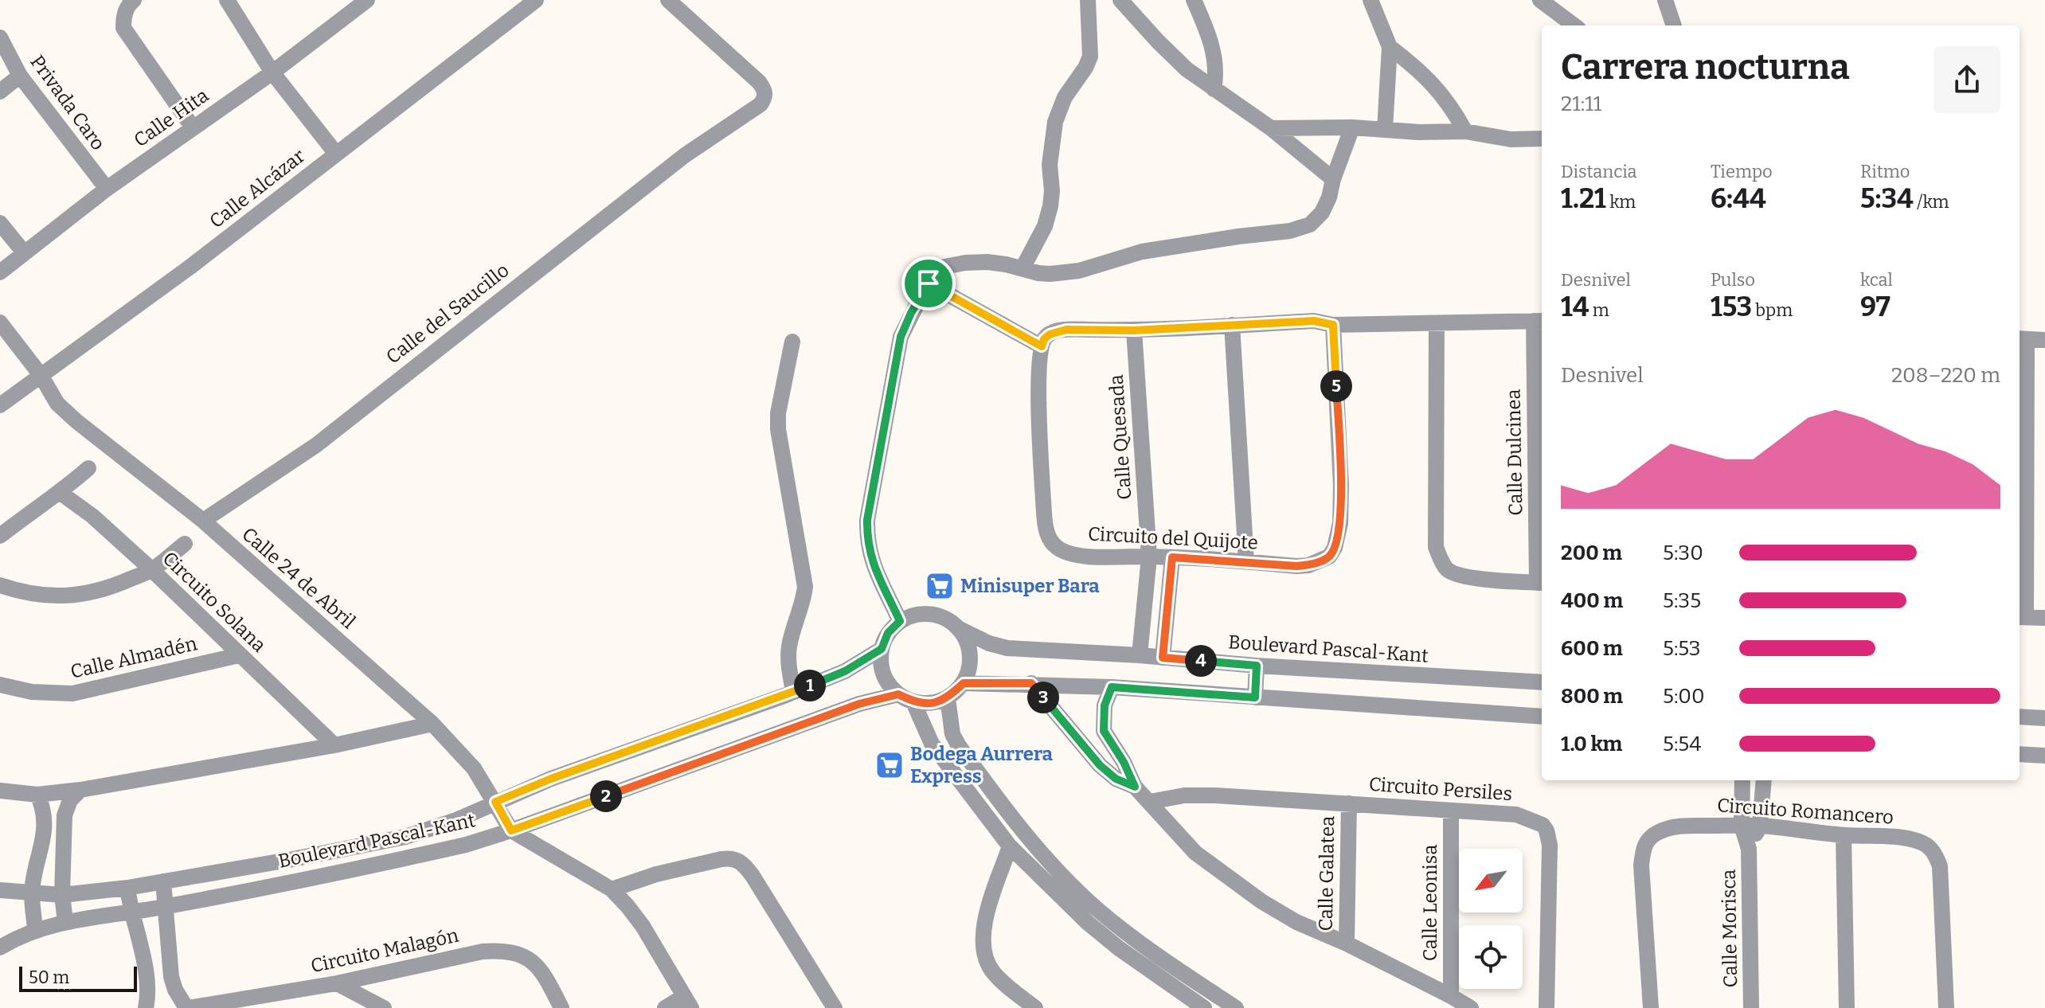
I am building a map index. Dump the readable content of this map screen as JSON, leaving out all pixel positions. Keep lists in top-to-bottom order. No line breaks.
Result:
{"streets":{"street":["Privada Caro","Calle Hita","Calle Alcázar","Calle del Saucillo","Calle Quesada","Calle Dulcinea","Circuito del Quijote","Calle 24 de Abril","Circuito Solana","Boulevard Pascal-Kant","Calle Almadén","Circuito Persiles","Circuito Romancero","Calle Galatea","Calle Leonisa","Calle Morisca","Circuito Malagón"]},"crossings":[["Privada Caro","Calle Hita"],["Calle Alcázar","Calle 24 de Abril"],["Calle del Saucillo","Calle 24 de Abril"],["Calle Quesada","Circuito del Quijote"],["Calle Quesada","Boulevard Pascal-Kant"],["Calle 24 de Abril","Boulevard Pascal-Kant"],["Circuito Solana","Calle Almadén"],["Circuito Persiles","Calle Galatea"],["Circuito Persiles","Calle Leonisa"],["Circuito Romancero","Calle Morisca"]],"places":{"supermarket":["Minisuper Bara","Bodega Aurrera Express"]},"scale_bar":"50 m","north":"bottom left","page":{"heading":["Carrera nocturna","21:11"],"stats":[["Distancia","1.21 km"],["Tiempo","6:44"],["Ritmo","5:34 /km"],["Desnivel","14 m"],["Pulso","153 bpm"],["kcal","97"]],"chart":["Desnivel","208–220 m"],"pins":["5","4","1","3","2"],"list":[{"name":"200 m","note":"5:30"},{"name":"400 m","note":"5:35"},{"name":"600 m","note":"5:53"},{"name":"800 m","note":"5:00"},{"name":"1.0 km","note":"5:54"}],"scale":"50 m"}}
